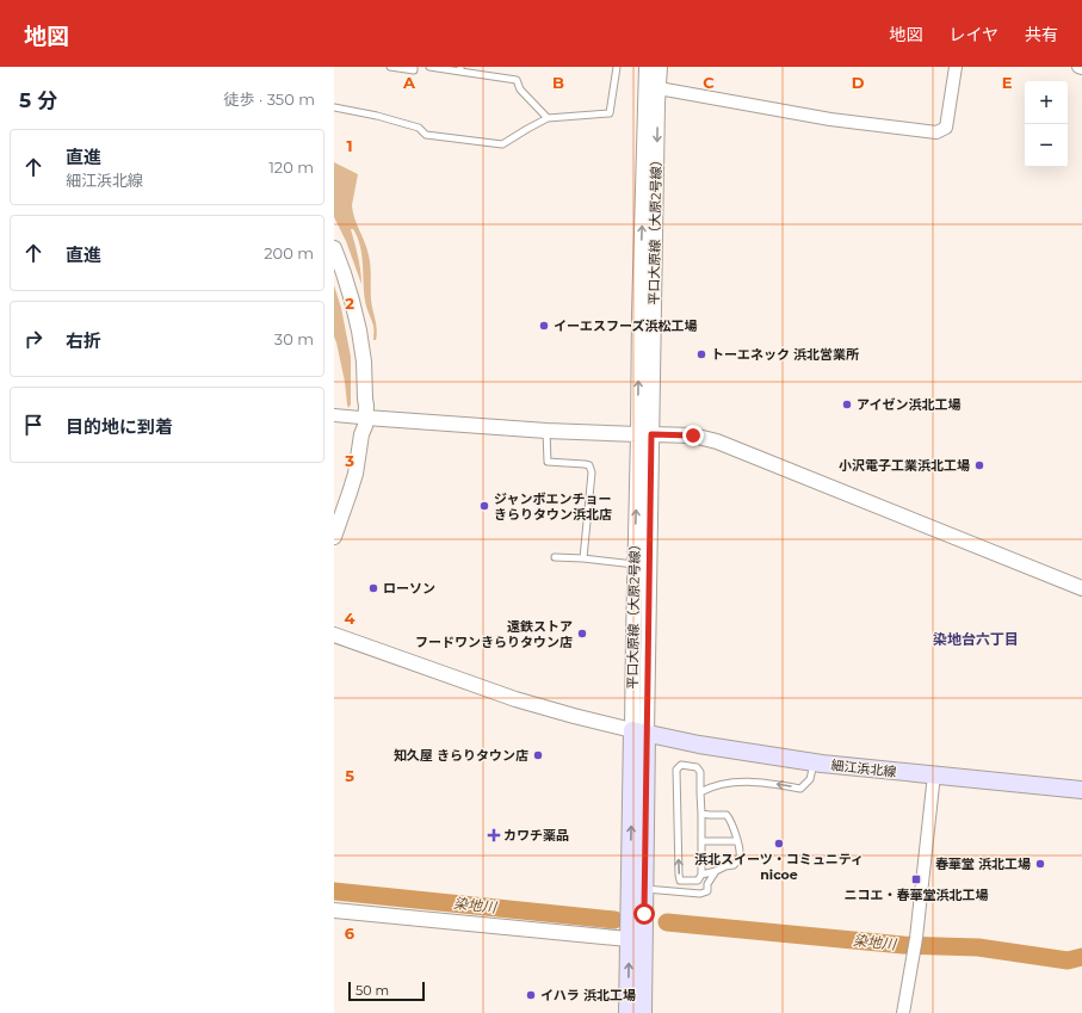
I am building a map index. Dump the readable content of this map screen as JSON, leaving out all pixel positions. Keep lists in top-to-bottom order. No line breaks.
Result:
{"streets":{"main road":["細江浜北線"],"street":["平口大原線（大原2号線）"]},"crossings":[["平口大原線（大原2号線）","細江浜北線"]],"districts":["染地台六丁目"],"water":["染地川"],"places":{"other":["イーエスフーズ浜松工場","トーエネック 浜北営業所","アイゼン浜北工場","小沢電子工業浜北工場","ジャンボエンチョー きらりタウン浜北店","ローソン","遠鉄ストア フードワンきらりタウン店","知久屋 きらりタウン店","浜北スイーツ・コミュニティ nicoe","春華堂 浜北工場","イハラ 浜北工場"],"health":["カワチ薬品"],"transit":["ニコエ・春華堂浜北工場"]},"scale_bar":"50 m","page":{"header":"地図","nav":["地図","レイヤ","共有"],"heading":["5 分","徒歩 · 350 m"],"map_buttons":["+","−"],"list":[["直進","細江浜北線","120 m"],["直進","200 m"],["右折","30 m"],"目的地に到着"],"scale":"50 m"},"grid":{"columns":["A","B","C","D","E"],"rows":["1","2","3","4","5","6"]}}
